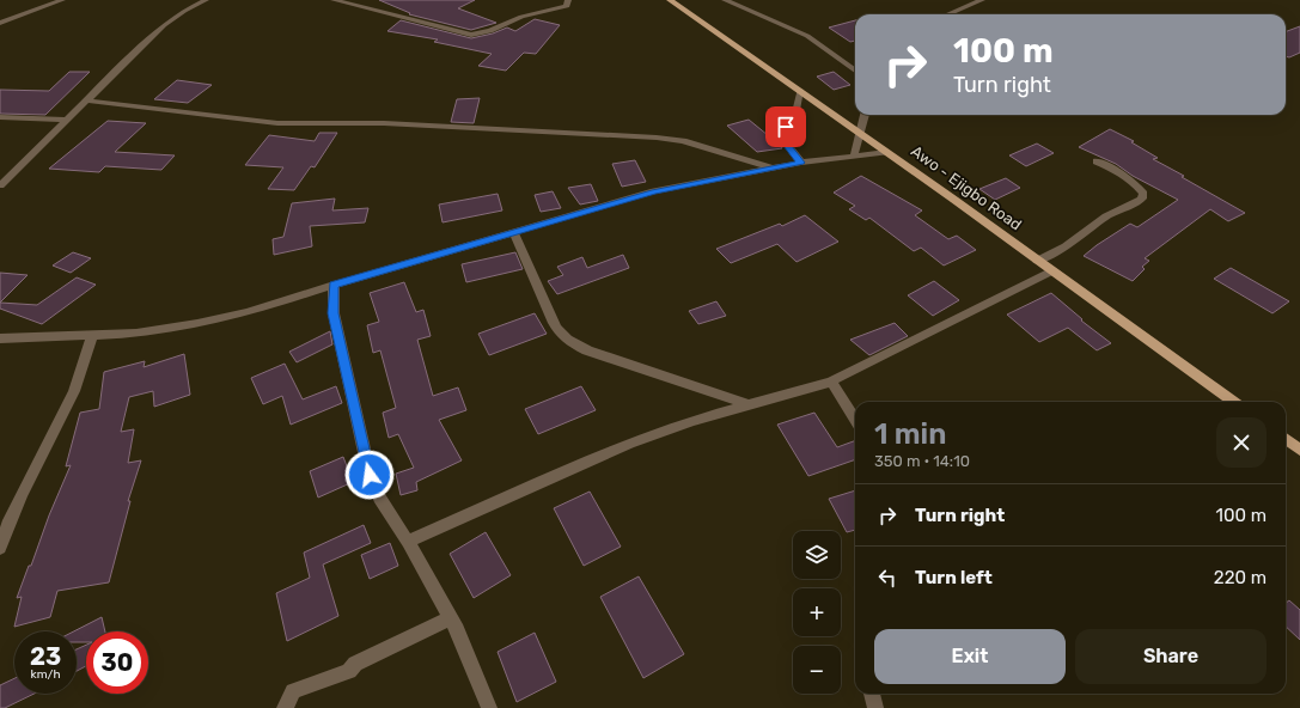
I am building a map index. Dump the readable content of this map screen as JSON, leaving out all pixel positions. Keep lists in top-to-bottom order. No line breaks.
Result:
{"streets":{"main road":["Awo - Ejigbo Road"]},"page":{"turn":["100 m","Turn right"],"heading":["1 min","350 m · 14:10"],"list":[{"name":"Turn right","value":"100 m"},{"name":"Turn left","value":"220 m"}],"map_buttons":["+","−"],"buttons":["Exit","Share"],"speed":"23 km/h","limit":"30"}}
